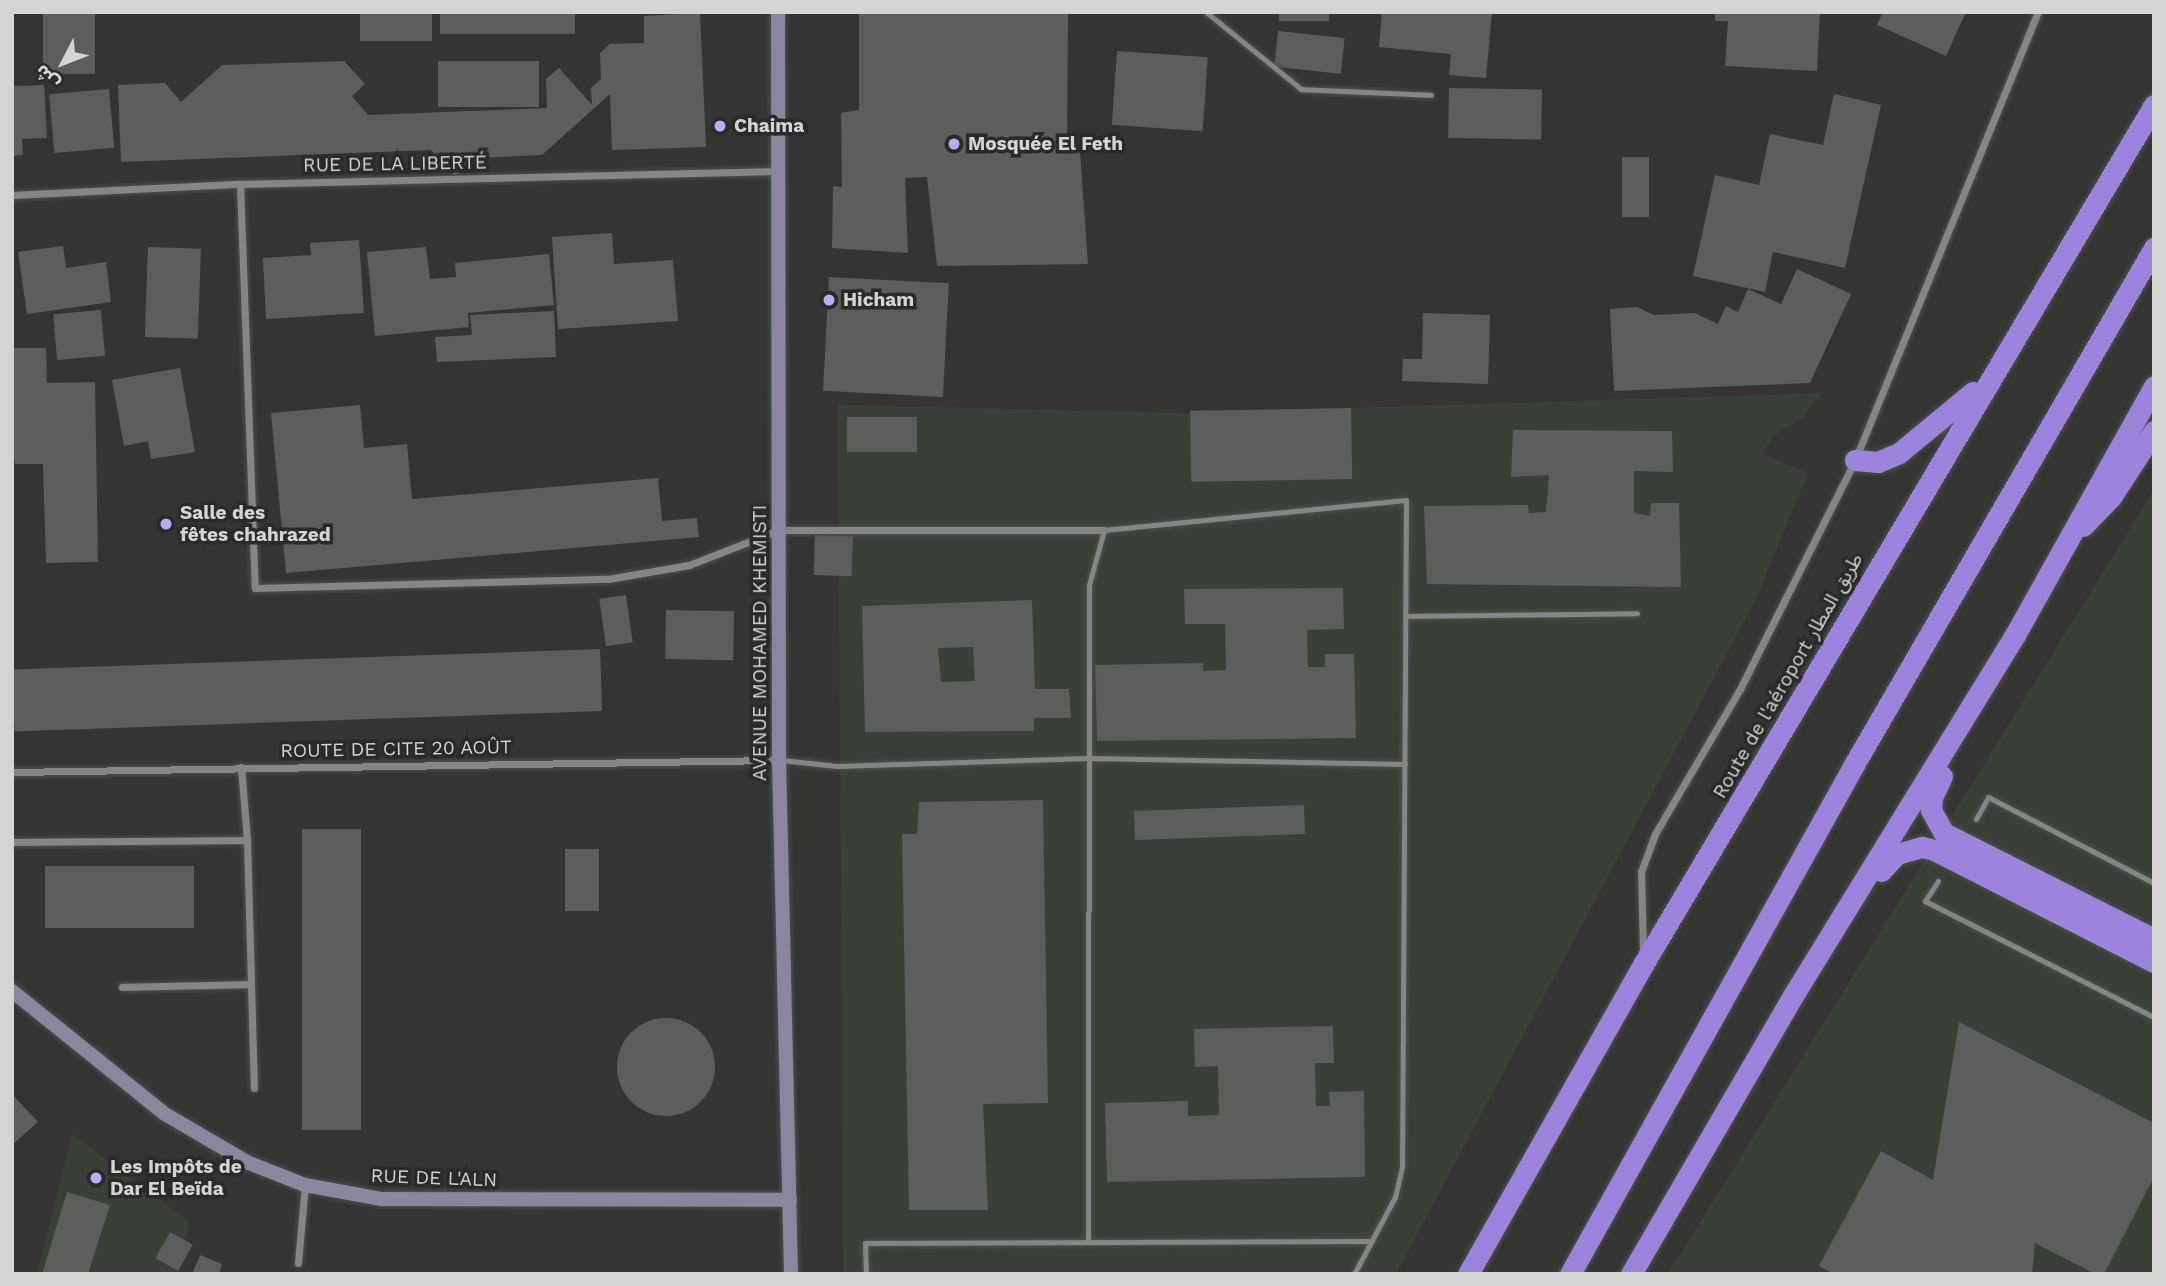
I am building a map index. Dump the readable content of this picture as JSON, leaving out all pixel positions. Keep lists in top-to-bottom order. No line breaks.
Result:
{"streets":{"highway":["Route de l'aéroport طريق المطار"],"main road":["AVENUE MOHAMED KHEMISTI","RUE DE L'ALN"],"street":["RUE DE LA LIBERTÉ","ROUTE DE CITE 20 AOÛT"]},"crossings":[["RUE DE LA LIBERTÉ","AVENUE MOHAMED KHEMISTI"],["AVENUE MOHAMED KHEMISTI","ROUTE DE CITE 20 AOÛT"],["AVENUE MOHAMED KHEMISTI","RUE DE L'ALN"]],"places":["Chaima","Mosquée El Feth","Hicham","Salle des fêtes chahrazed","Les Impôts de Dar El Beïda"],"north":"bottom left"}
